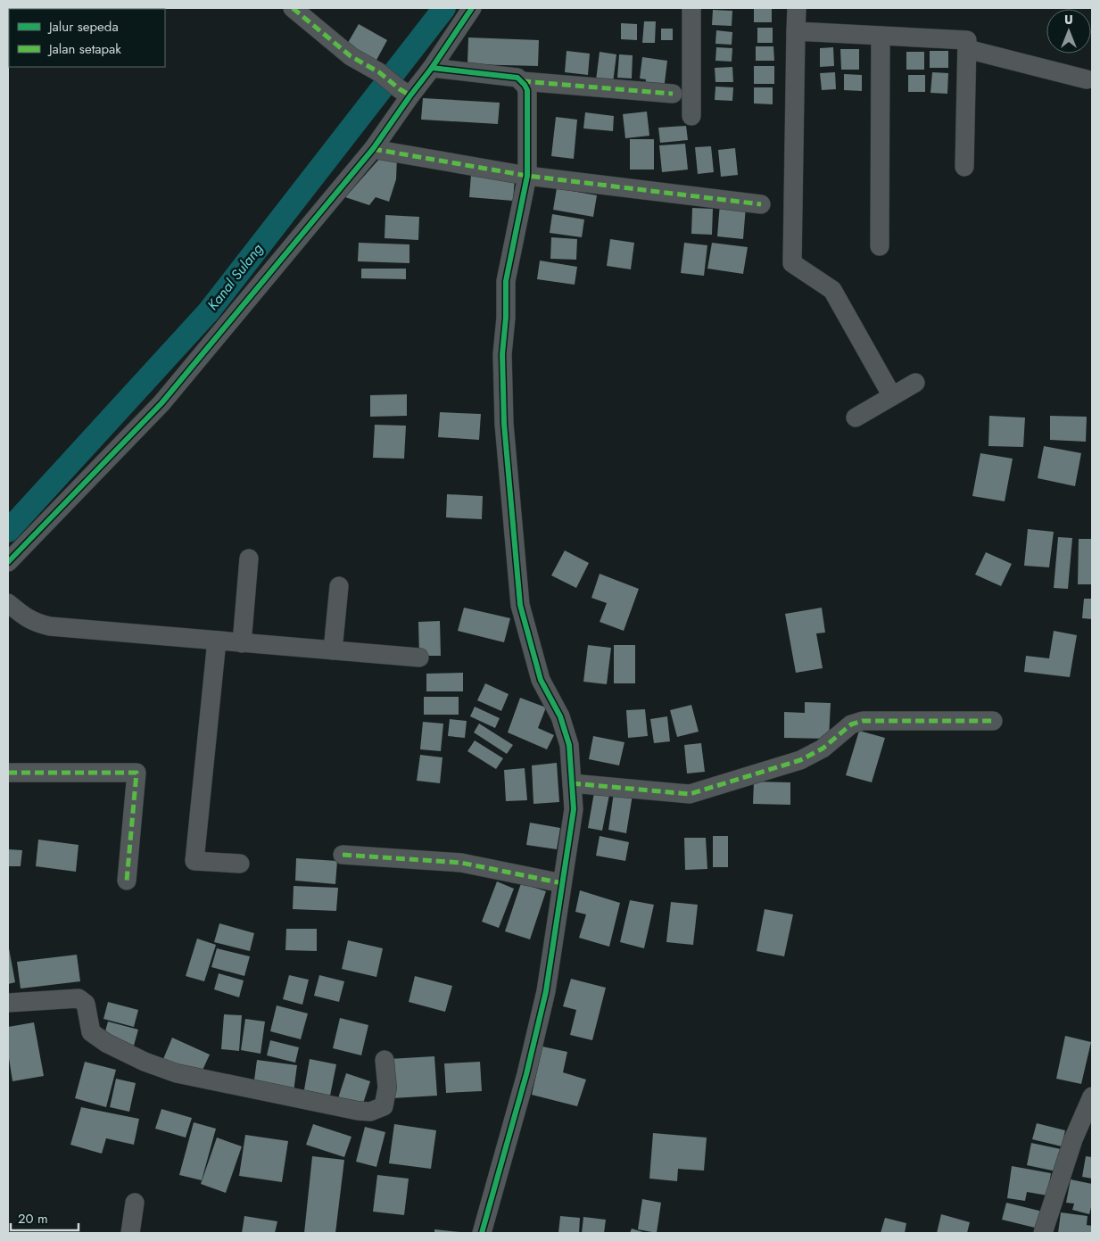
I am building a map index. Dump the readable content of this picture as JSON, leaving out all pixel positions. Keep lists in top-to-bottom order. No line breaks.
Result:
{"water":["Kanal Sulang"],"legend":["Jalur sepeda","Jalan setapak"],"scale_bar":"20 m","north":"top"}
